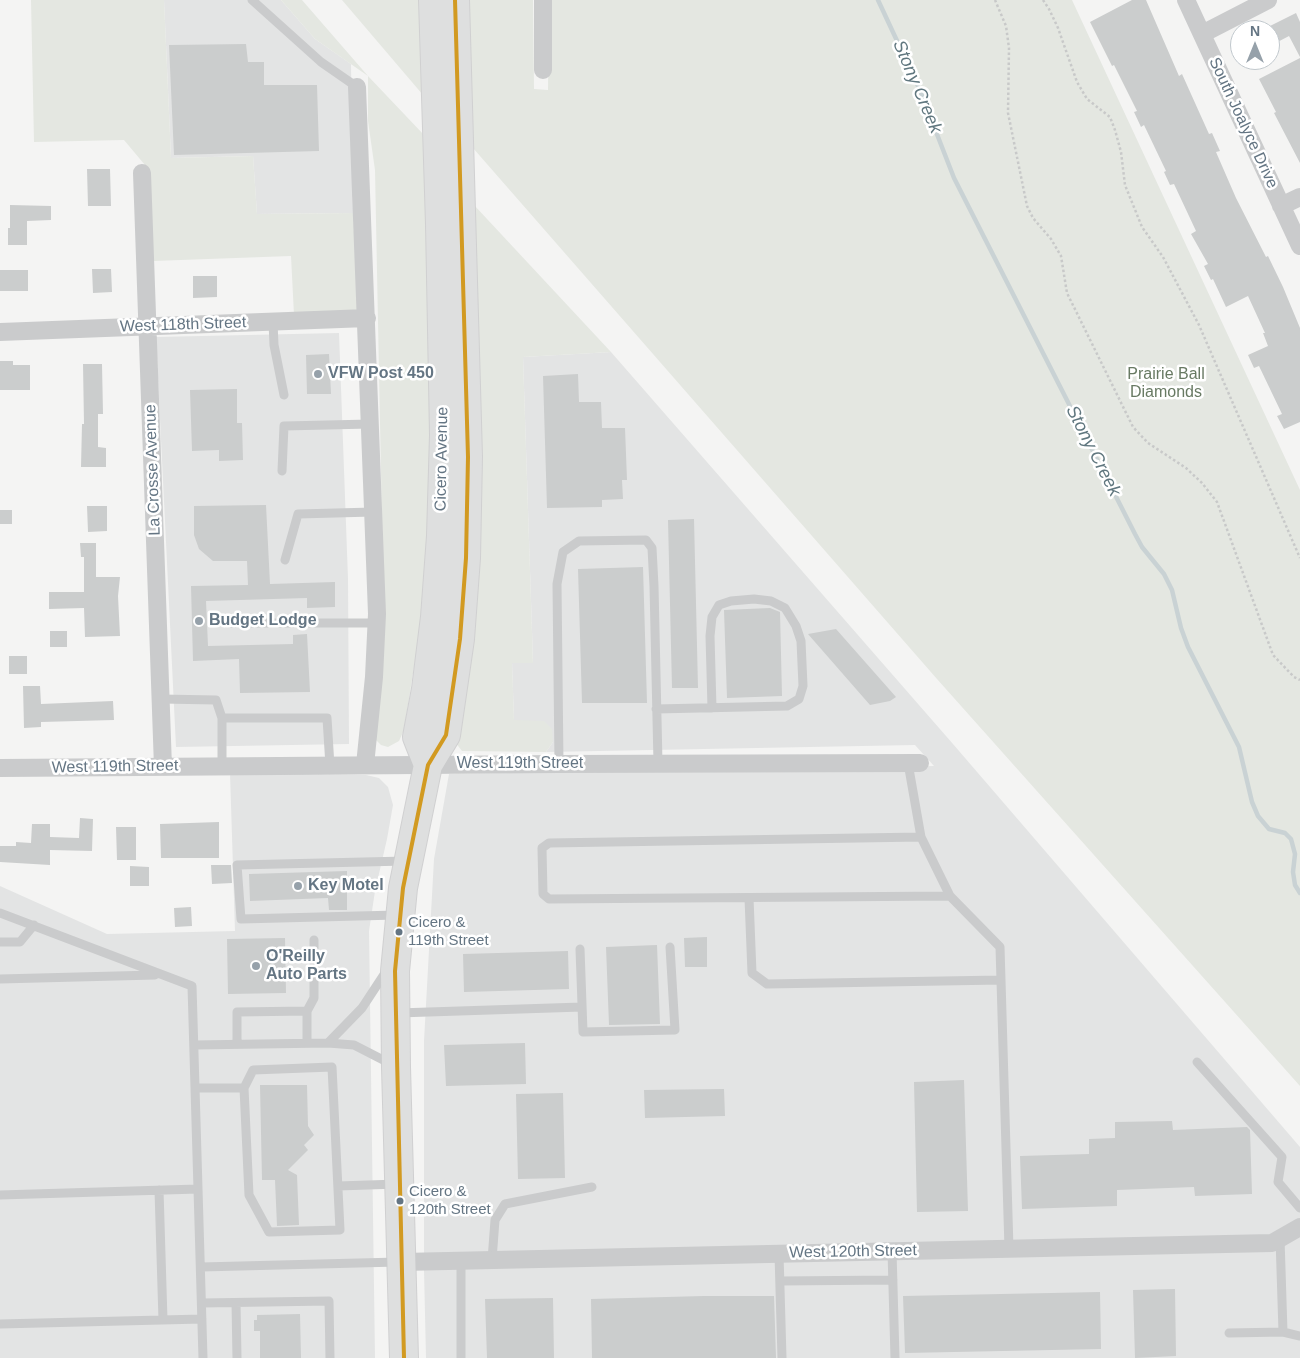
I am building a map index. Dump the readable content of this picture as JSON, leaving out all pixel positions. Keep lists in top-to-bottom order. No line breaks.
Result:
{"streets":{"main road":["Cicero Avenue"],"street":["South Joalyce Drive","West 118th Street","La Crosse Avenue","West 119th Street","West 120th Street"]},"crossings":[["West 118th Street","La Crosse Avenue"],["Cicero Avenue","West 119th Street"],["Cicero Avenue","West 120th Street"],["La Crosse Avenue","West 119th Street"]],"water":["Stony Creek"],"parks":["Prairie Ball Diamonds"],"places":["VFW Post 450","Budget Lodge","Key Motel","Cicero & 119th Street","O'Reilly Auto Parts","Cicero & 120th Street"],"north":"top"}
